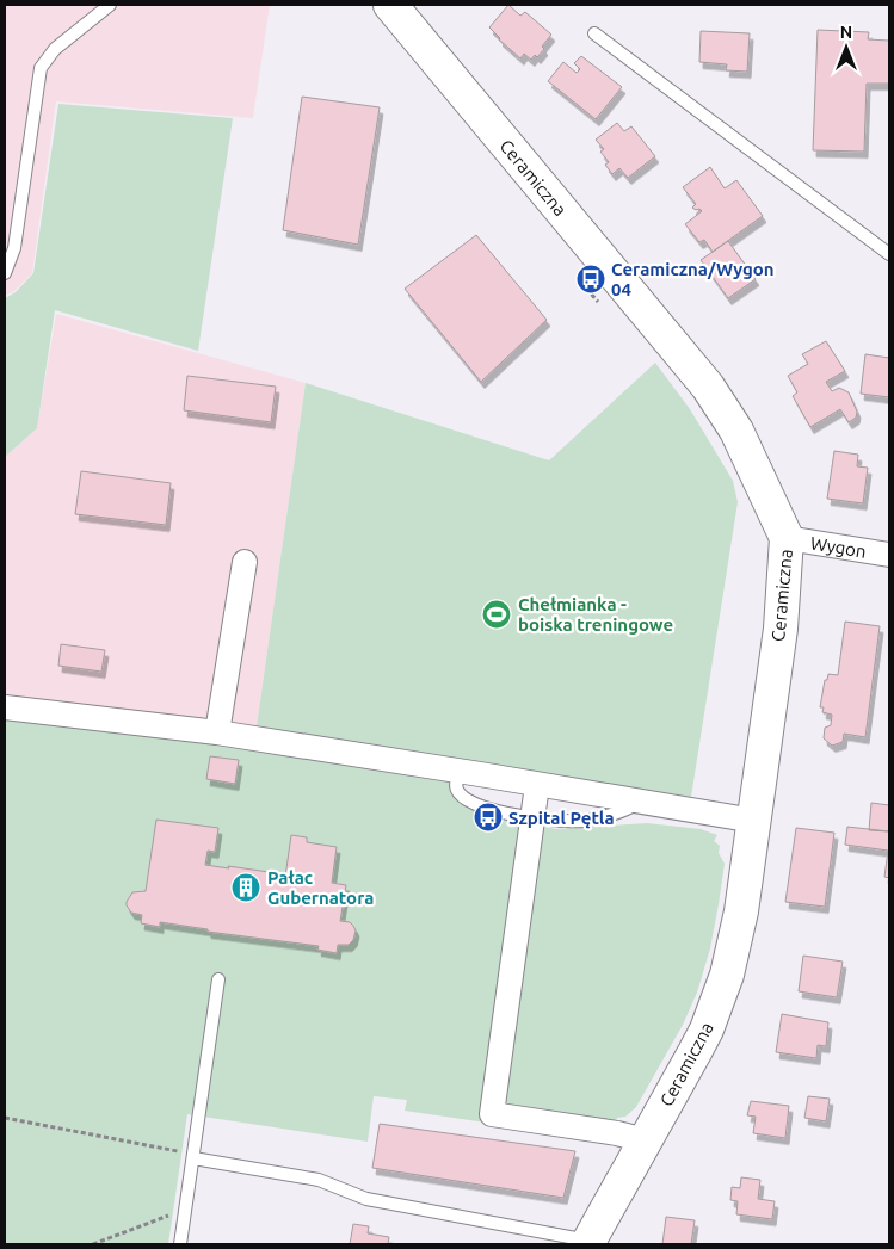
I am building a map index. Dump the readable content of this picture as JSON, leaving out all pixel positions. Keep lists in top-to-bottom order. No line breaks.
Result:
{"streets":{"street":["Ceramiczna","Wygon"]},"crossings":[["Ceramiczna","Wygon"]],"places":{"bus stop":["Ceramiczna/Wygon 04","Szpital Pętla"],"sports":["Chełmianka - boiska treningowe"],"building":["Pałac Gubernatora"]},"north":"top"}
